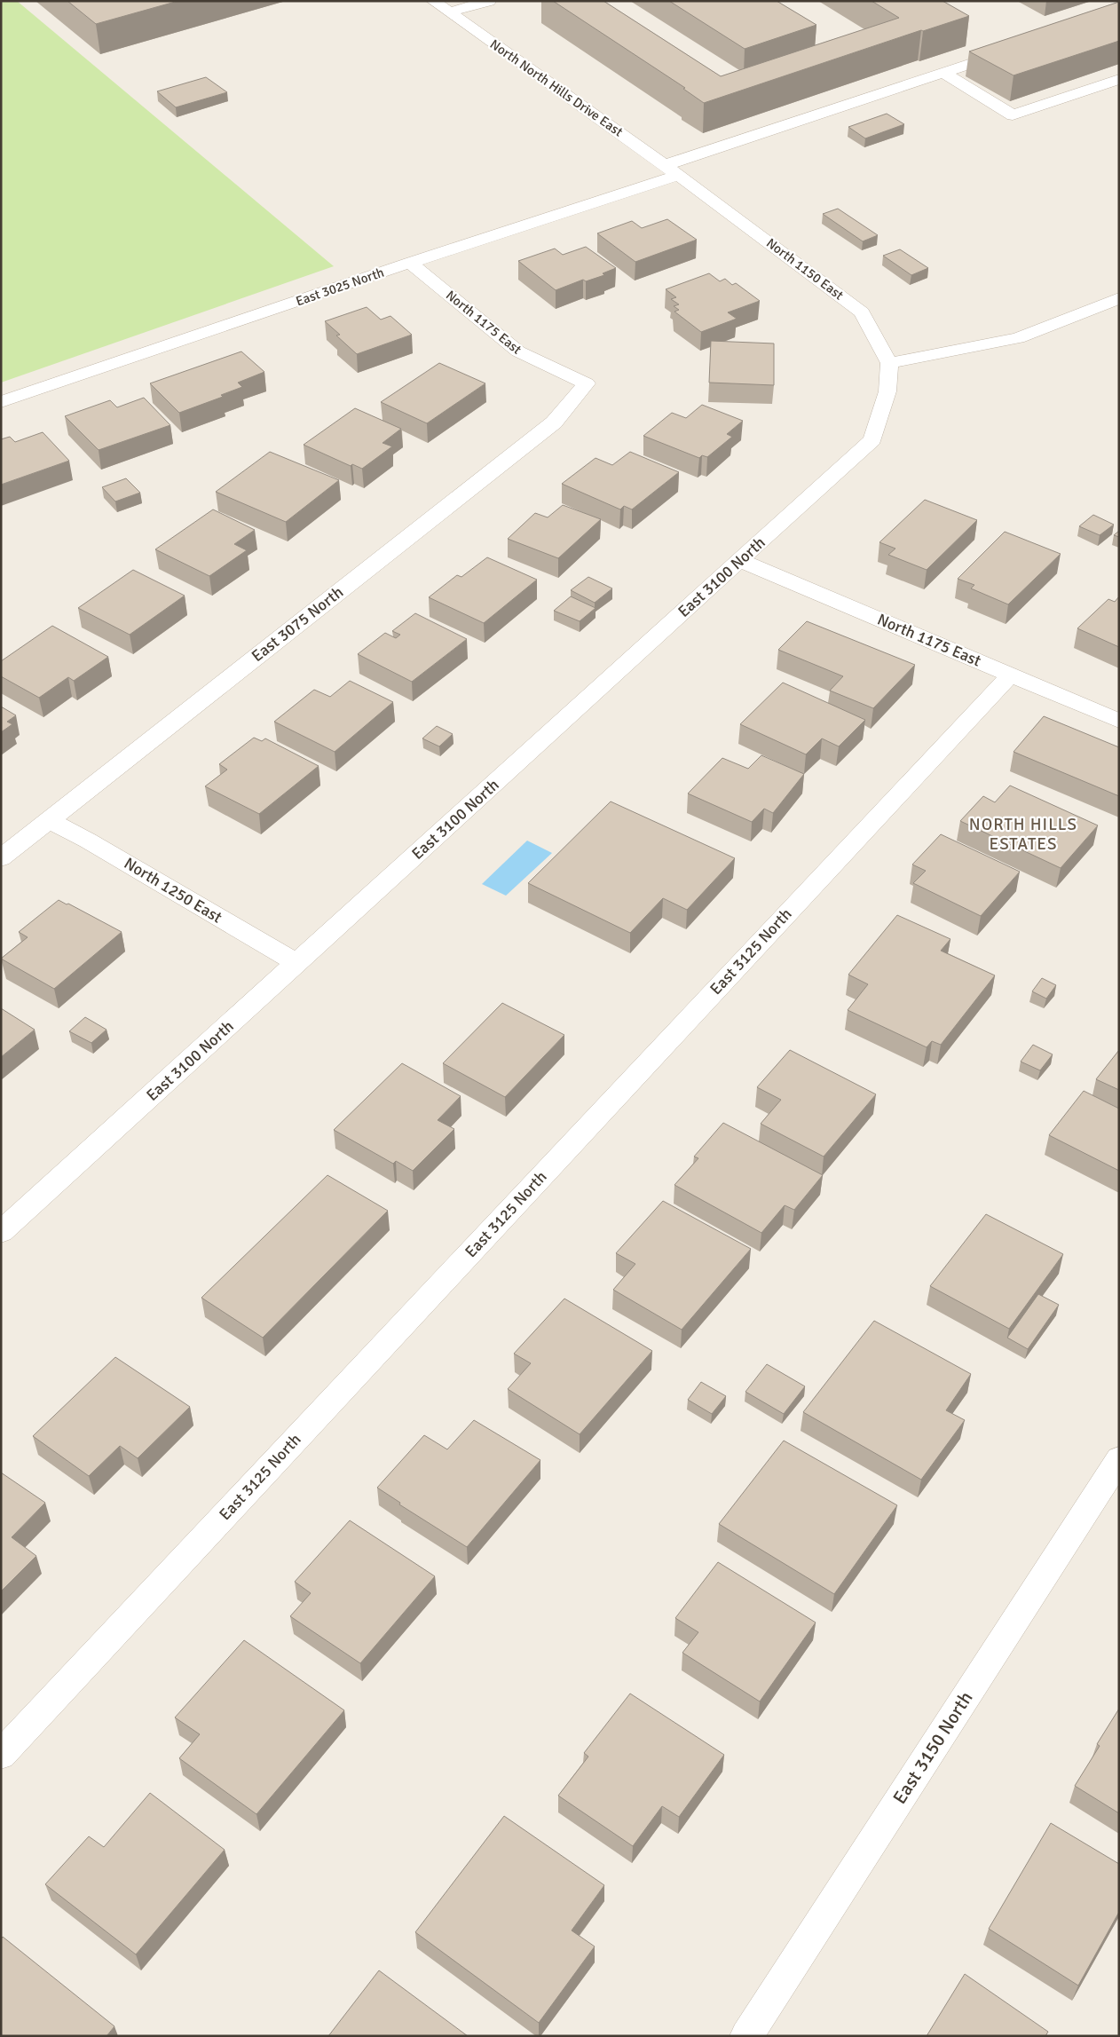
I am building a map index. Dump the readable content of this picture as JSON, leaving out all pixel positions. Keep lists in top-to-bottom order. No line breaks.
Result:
{"streets":{"street":["North North Hills Drive East","North 1150 East","East 3025 North","North 1175 East","East 3100 North","East 3075 North","North 1250 East","East 3125 North","East 3150 North"]},"crossings":[["North North Hills Drive East","North 1150 East"],["North North Hills Drive East","East 3025 North"],["North 1150 East","East 3025 North"],["North 1150 East","East 3100 North"],["East 3025 North","North 1175 East"],["North 1175 East","East 3100 North"],["North 1175 East","East 3075 North"],["North 1175 East","East 3125 North"],["East 3100 North","North 1250 East"],["East 3075 North","North 1250 East"]],"districts":["NORTH HILLS ESTATES"]}
